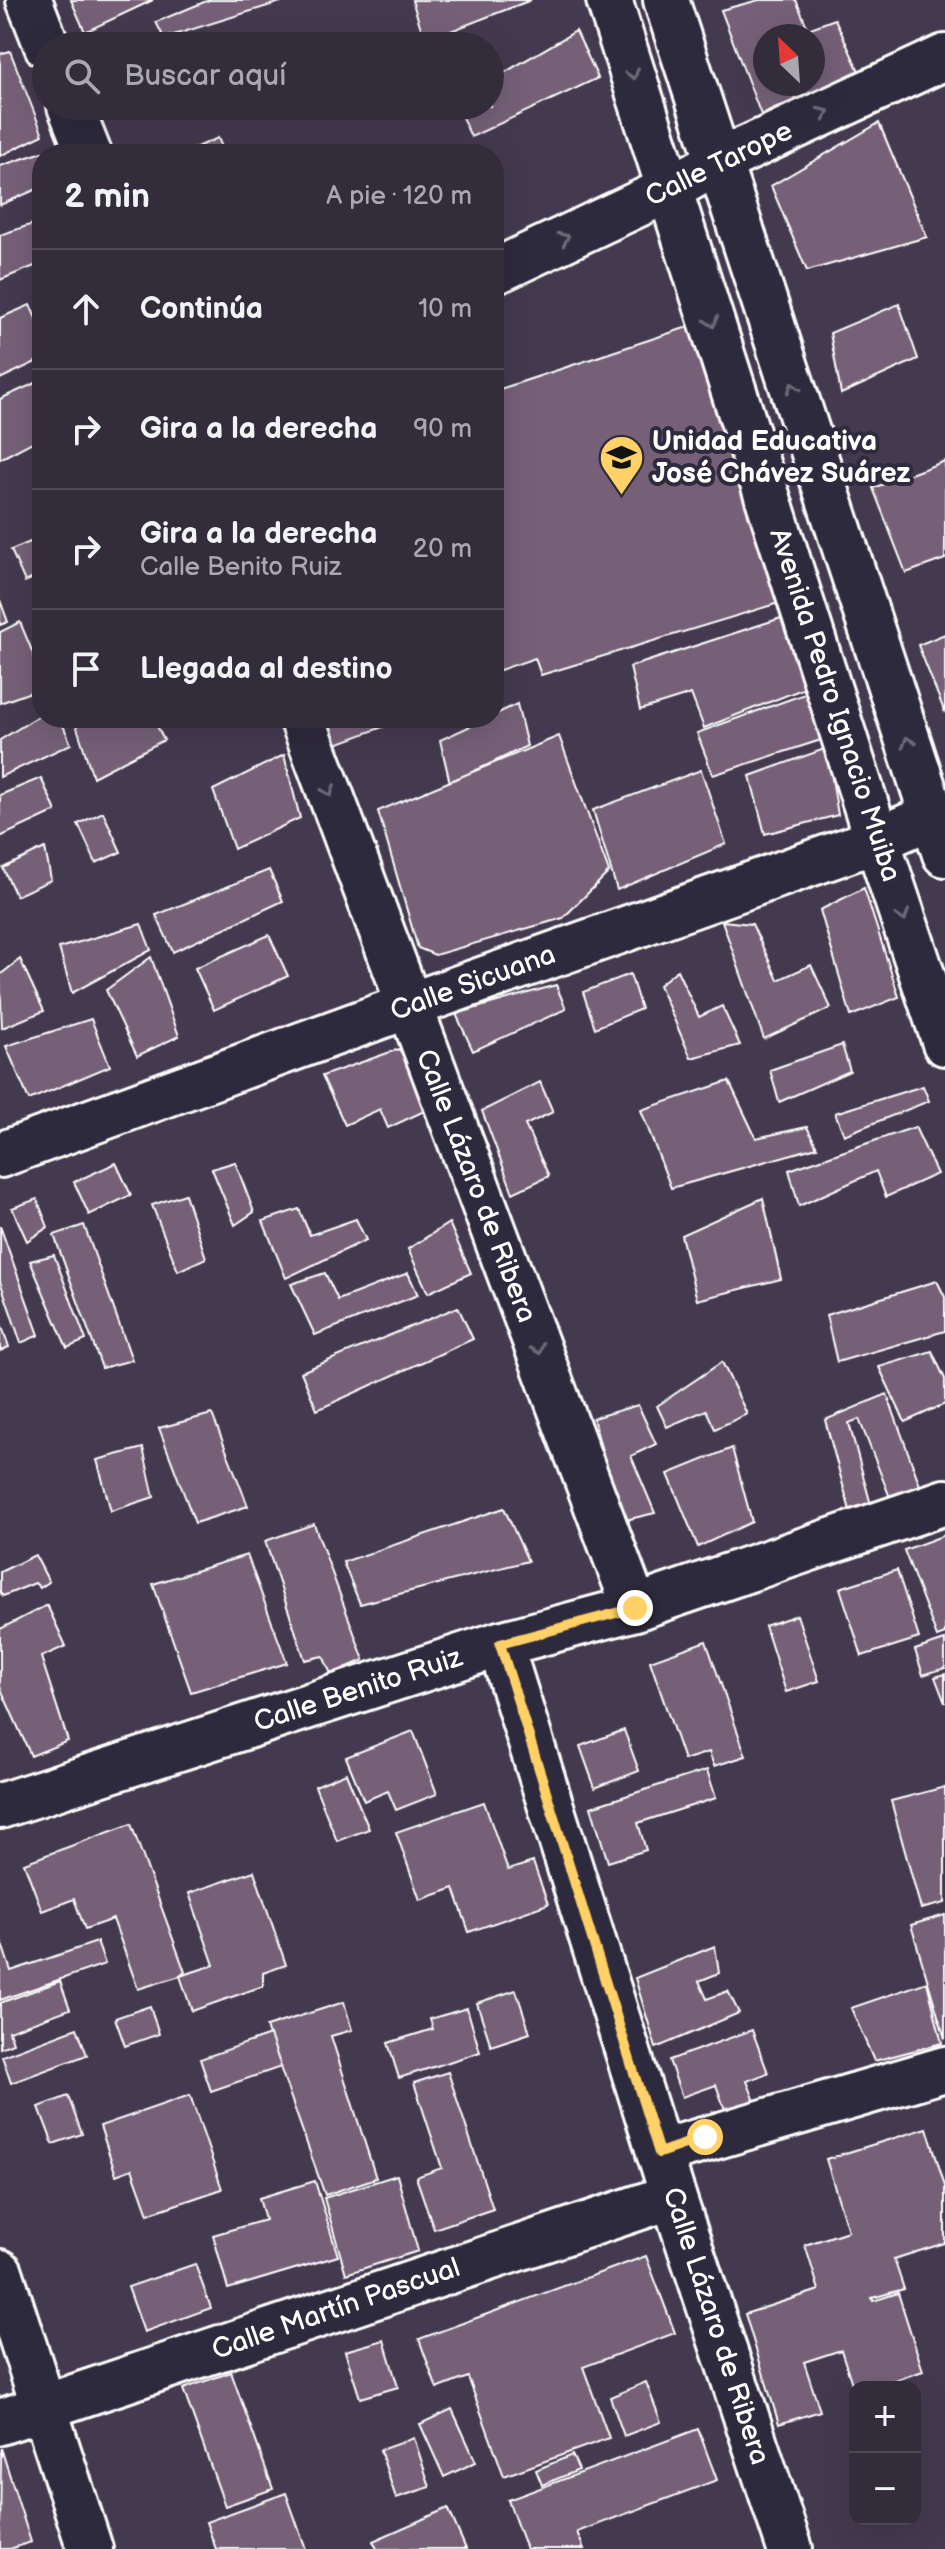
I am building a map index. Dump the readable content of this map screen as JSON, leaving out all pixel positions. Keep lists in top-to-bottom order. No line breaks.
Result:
{"streets":{"street":["Calle Tarope","Avenida Pedro Ignacio Muiba","Calle Sicuana","Calle Lázaro de Ribera","Calle Benito Ruiz","Calle Martín Pascual"]},"crossings":[["Calle Tarope","Avenida Pedro Ignacio Muiba"],["Avenida Pedro Ignacio Muiba","Calle Sicuana"],["Calle Sicuana","Calle Lázaro de Ribera"],["Calle Lázaro de Ribera","Calle Benito Ruiz"],["Calle Lázaro de Ribera","Calle Martín Pascual"]],"one_way":["Calle Tarope","Calle Lázaro de Ribera"],"places":{"school or university":["Unidad Educativa José Chávez Suárez"]},"north":"top left","page":{"search":"Buscar aquí","heading":["2 min","A pie · 120 m"],"list":[["Continúa","10 m"],["Gira a la derecha","90 m"],["Gira a la derecha","Calle Benito Ruiz","20 m"],"Llegada al destino"],"map_buttons":["+","−"]}}
